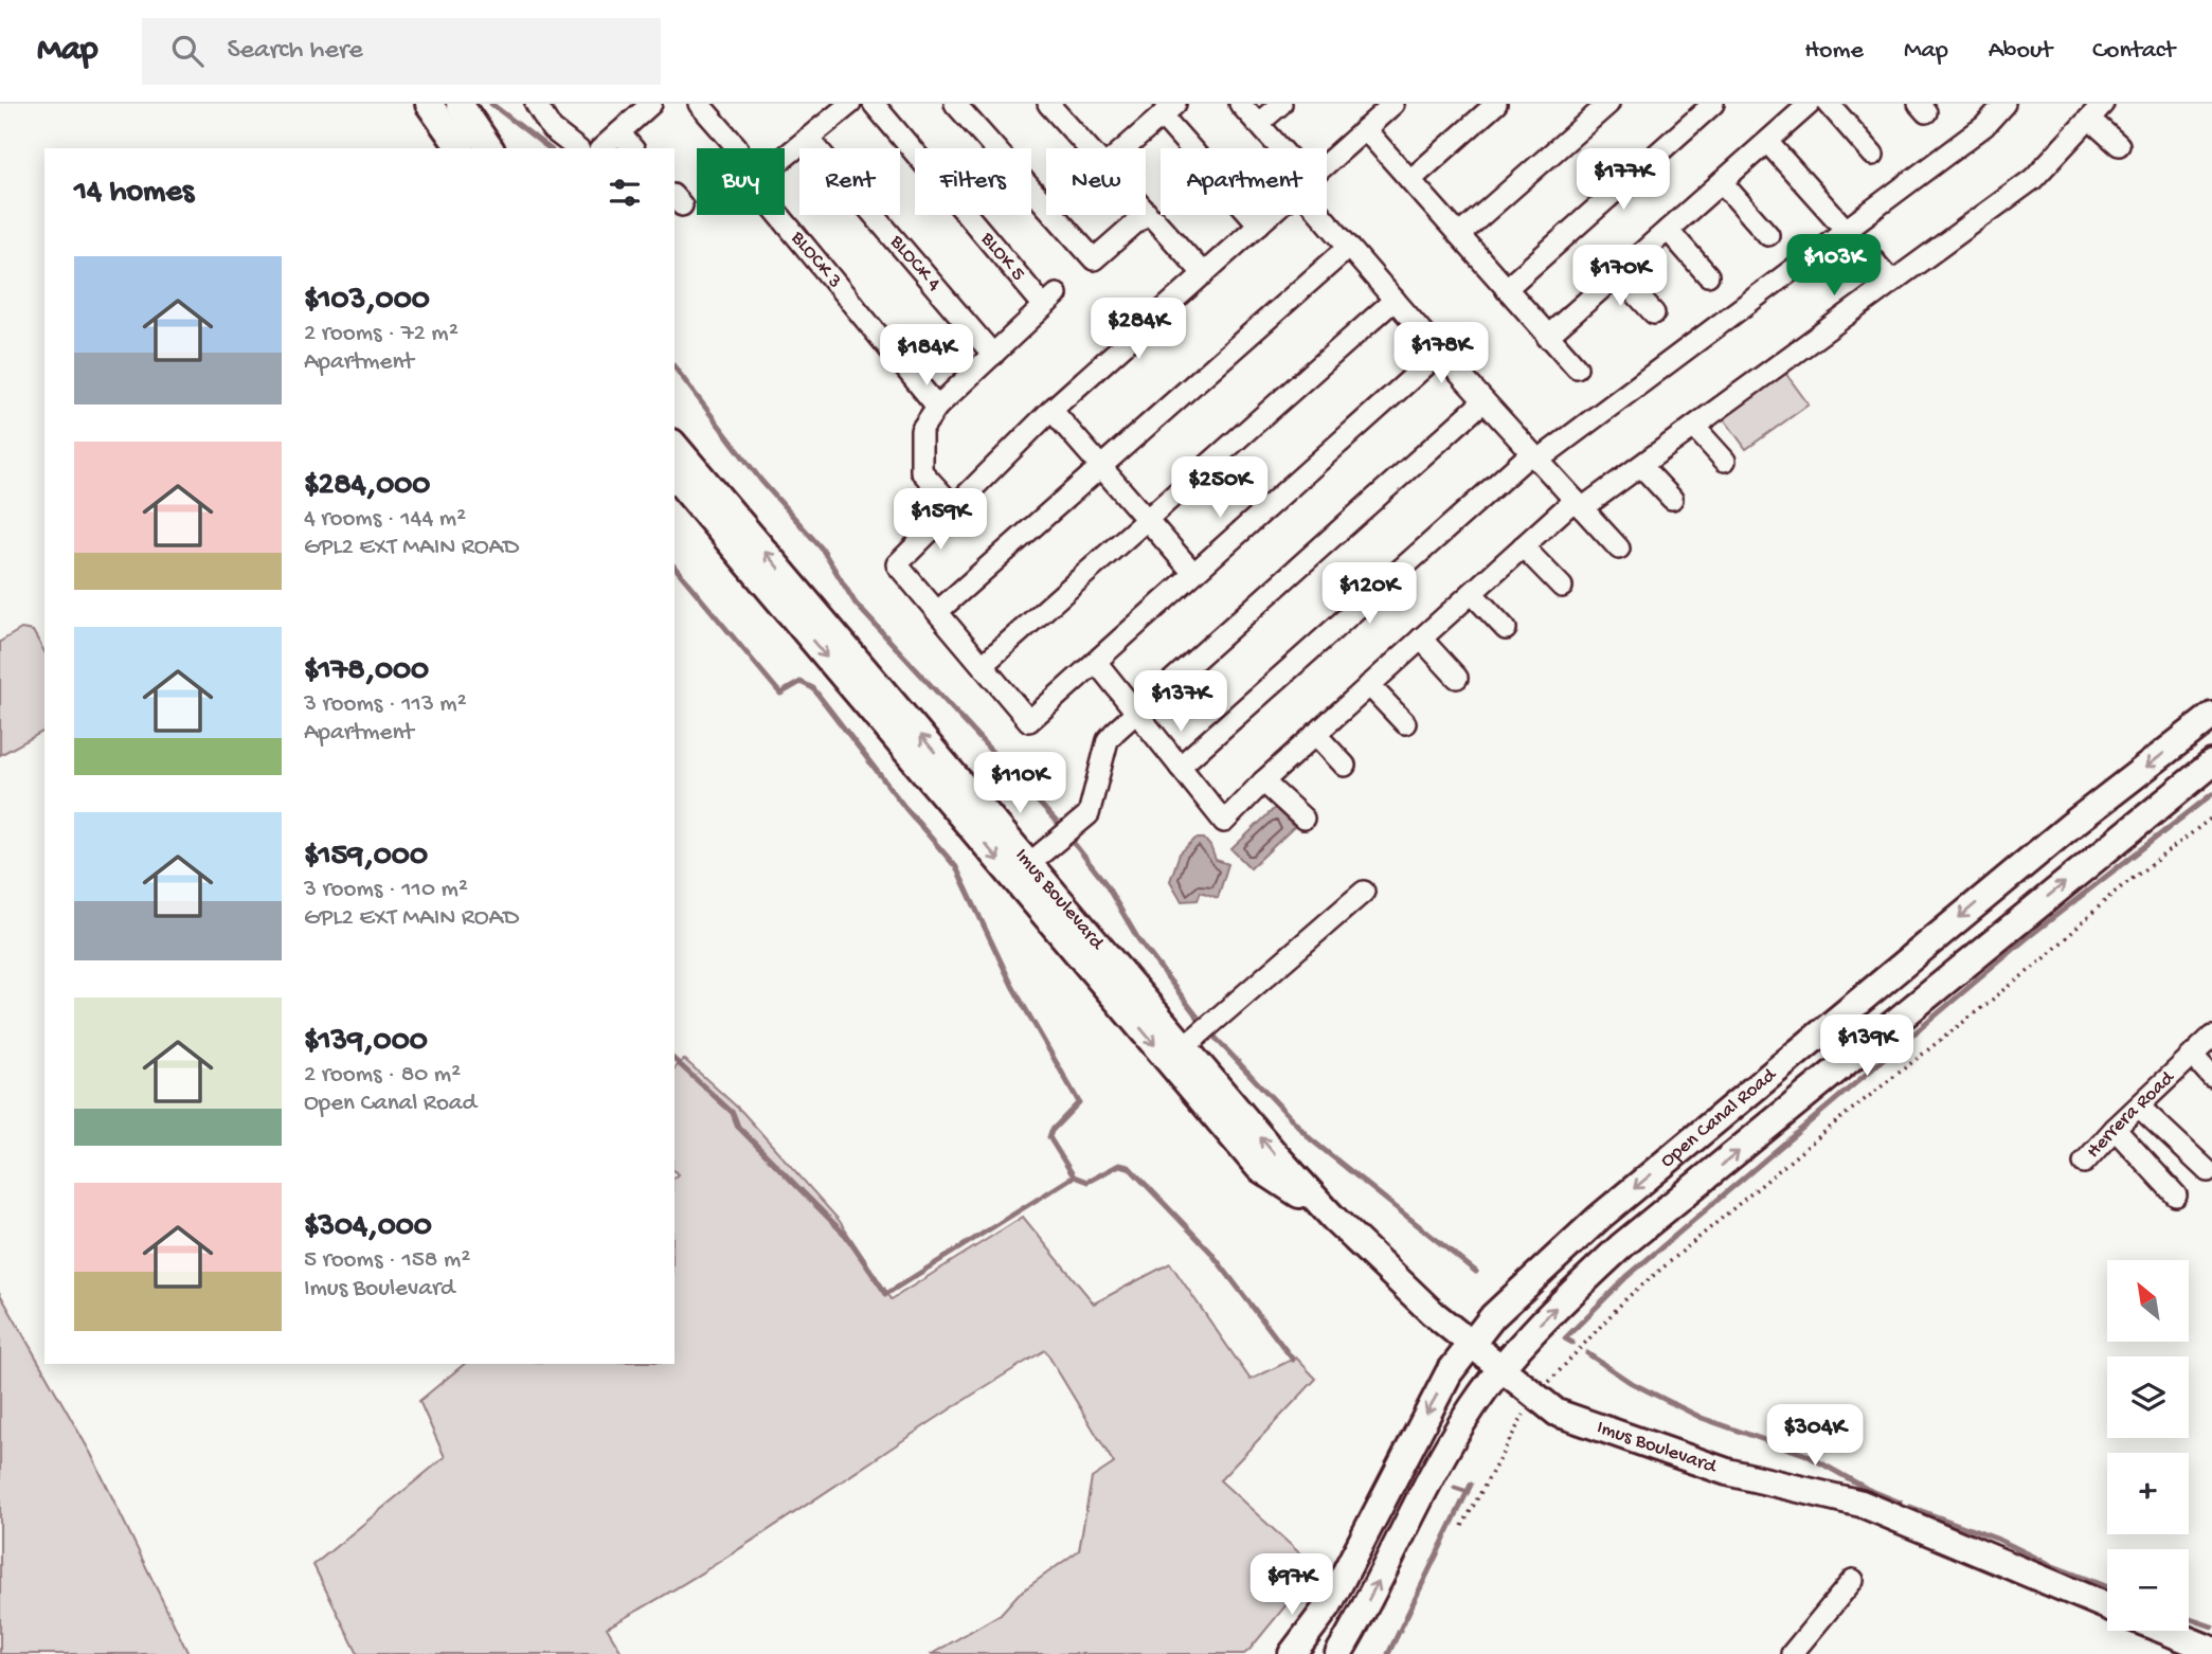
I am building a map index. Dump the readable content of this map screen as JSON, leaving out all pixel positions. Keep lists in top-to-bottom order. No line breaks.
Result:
{"streets":{"main road":["Imus Boulevard","Open Canal Road"],"street":["BLOK 5","BLOCK 3","BLOCK 4","Herrera Road"]},"crossings":[["BLOK 5","BLOCK 4"],["Imus Boulevard","Open Canal Road"]],"north":"top left","page":{"header":"Map","search":"Search here","nav":["Home","Map","About","Contact"],"price":["$177K","$103K","$170K","$284K","$178K","$184K","$250K","$159K","$120K","$137K","$110K","$139K","$304K","$97K"],"chip":["Buy","Rent","Filters","New","Apartment"],"heading":"14 homes","list":[{"name":"$103,000","note":"2 rooms · 72 m² · Apartment"},{"name":"$284,000","note":"4 rooms · 144 m² · GPL2 EXT MAIN ROAD"},{"name":"$178,000","note":"3 rooms · 113 m² · Apartment"},{"name":"$159,000","note":"3 rooms · 110 m² · GPL2 EXT MAIN ROAD"},{"name":"$139,000","note":"2 rooms · 80 m² · Open Canal Road"},{"name":"$304,000","note":"5 rooms · 158 m² · Imus Boulevard"}],"map_buttons":["+","−"]}}
